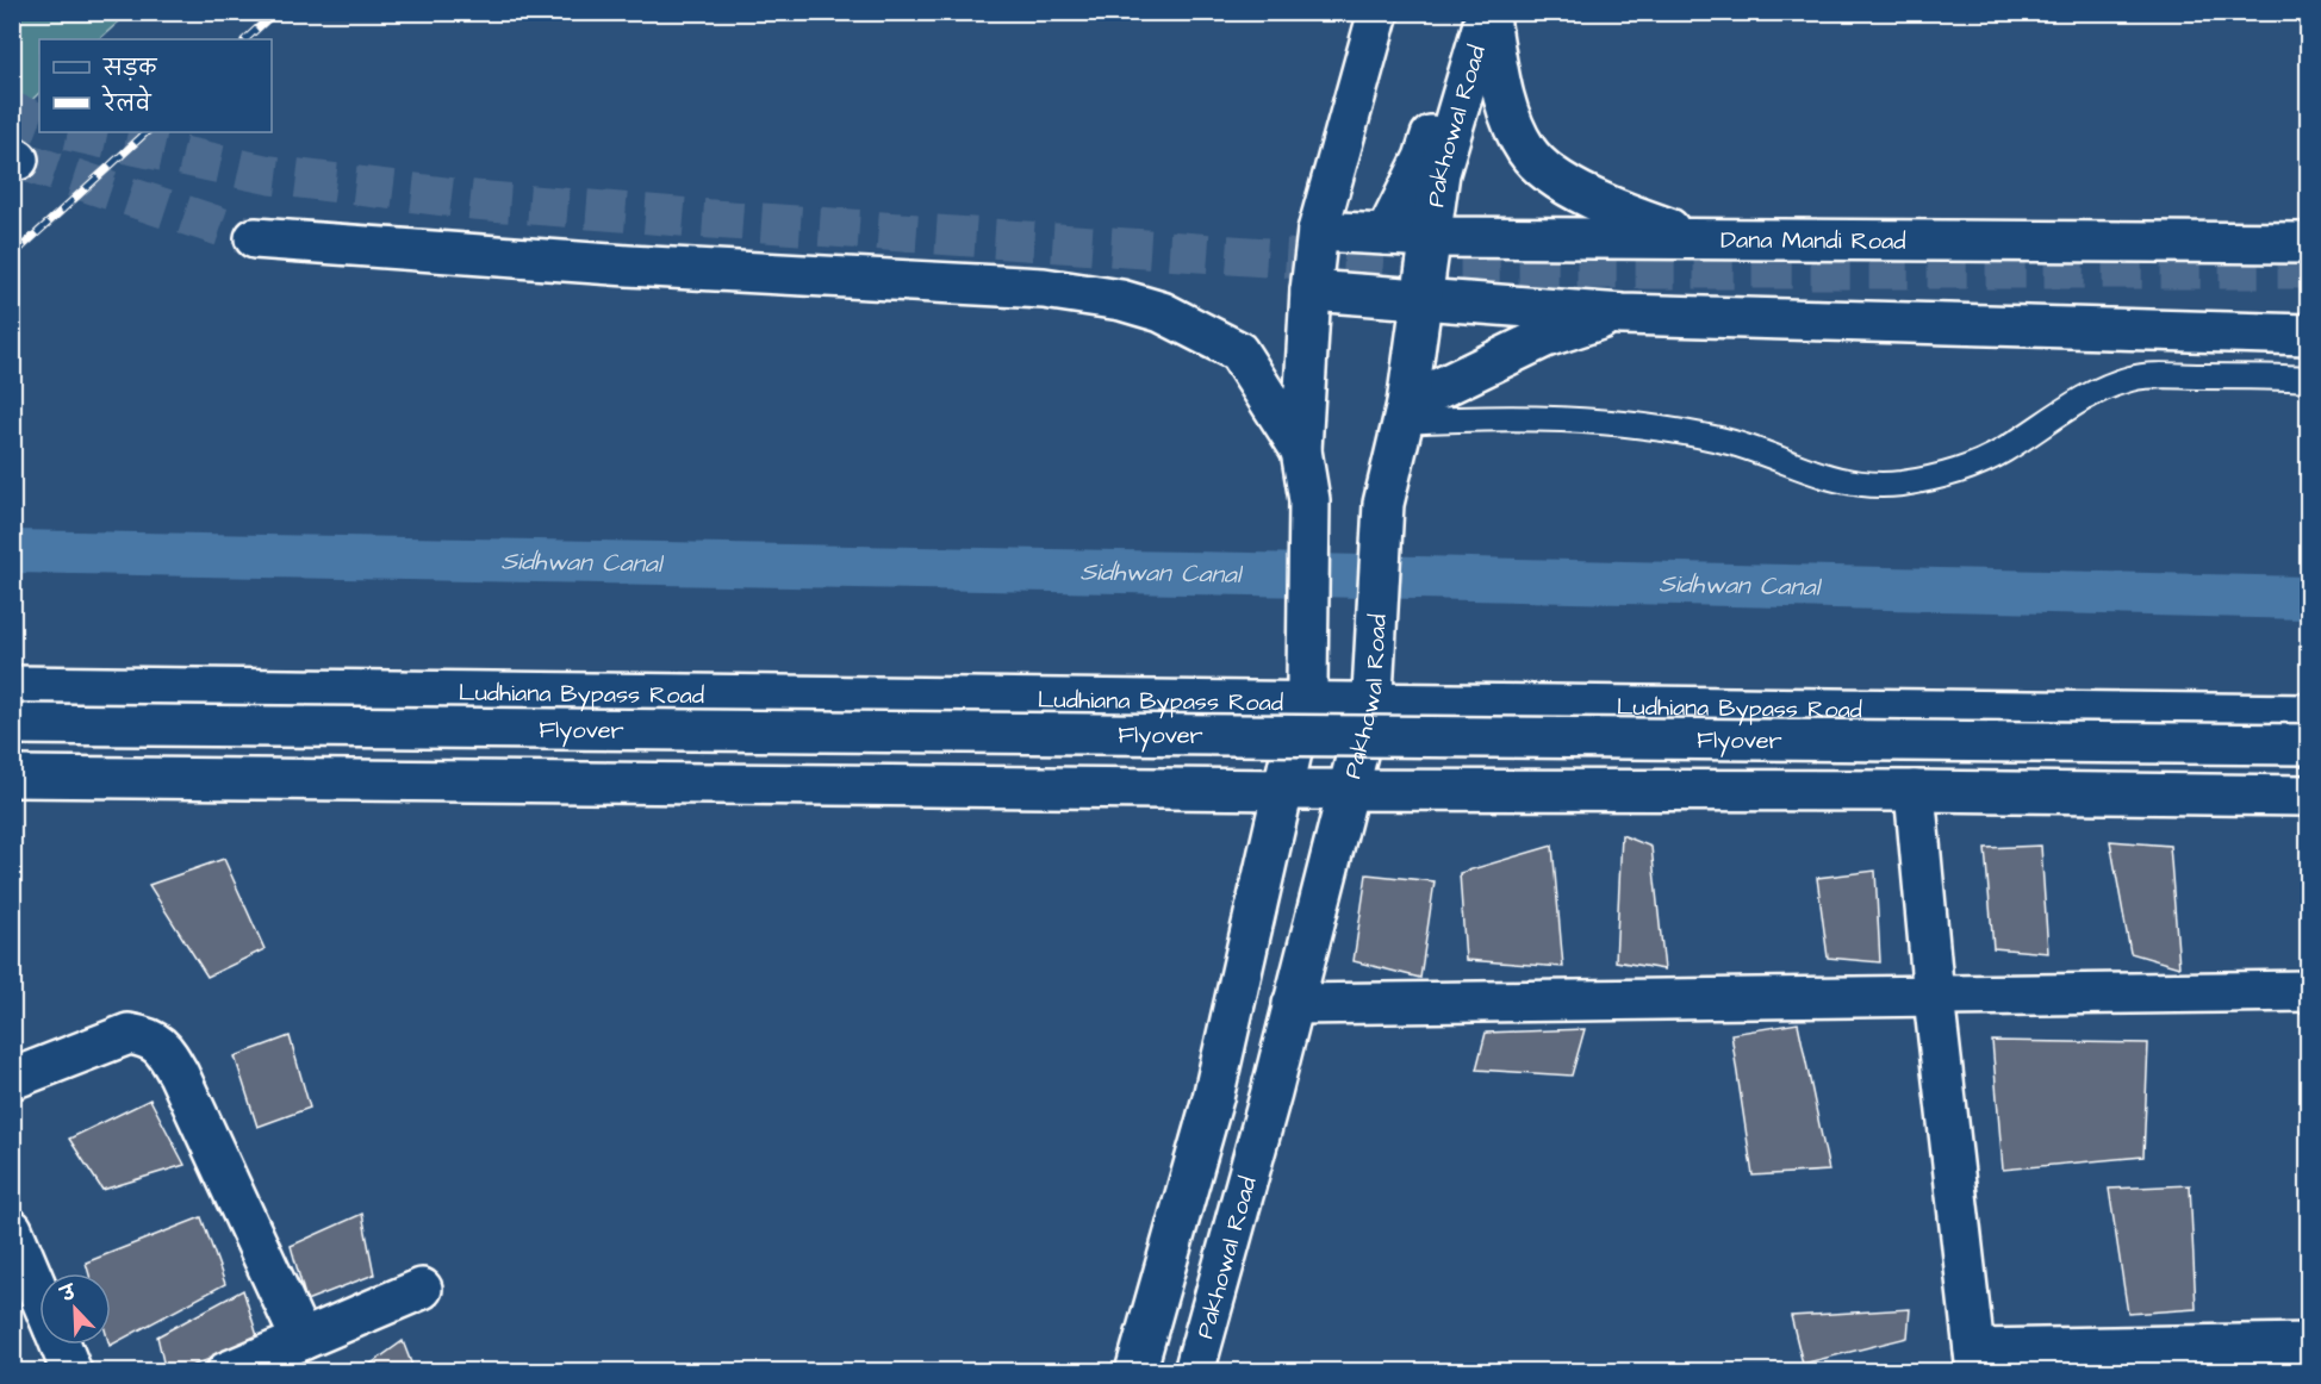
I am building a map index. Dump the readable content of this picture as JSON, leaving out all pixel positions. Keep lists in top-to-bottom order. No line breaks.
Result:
{"streets":{"main road":["Pakhowal Road","Dana Mandi Road","Ludhiana Bypass Road","Flyover"]},"crossings":[["Pakhowal Road","Dana Mandi Road"],["Pakhowal Road","Ludhiana Bypass Road"]],"water":["Sidhwan Canal"],"legend":["सड़क","रेलवे"],"north":"top left"}
